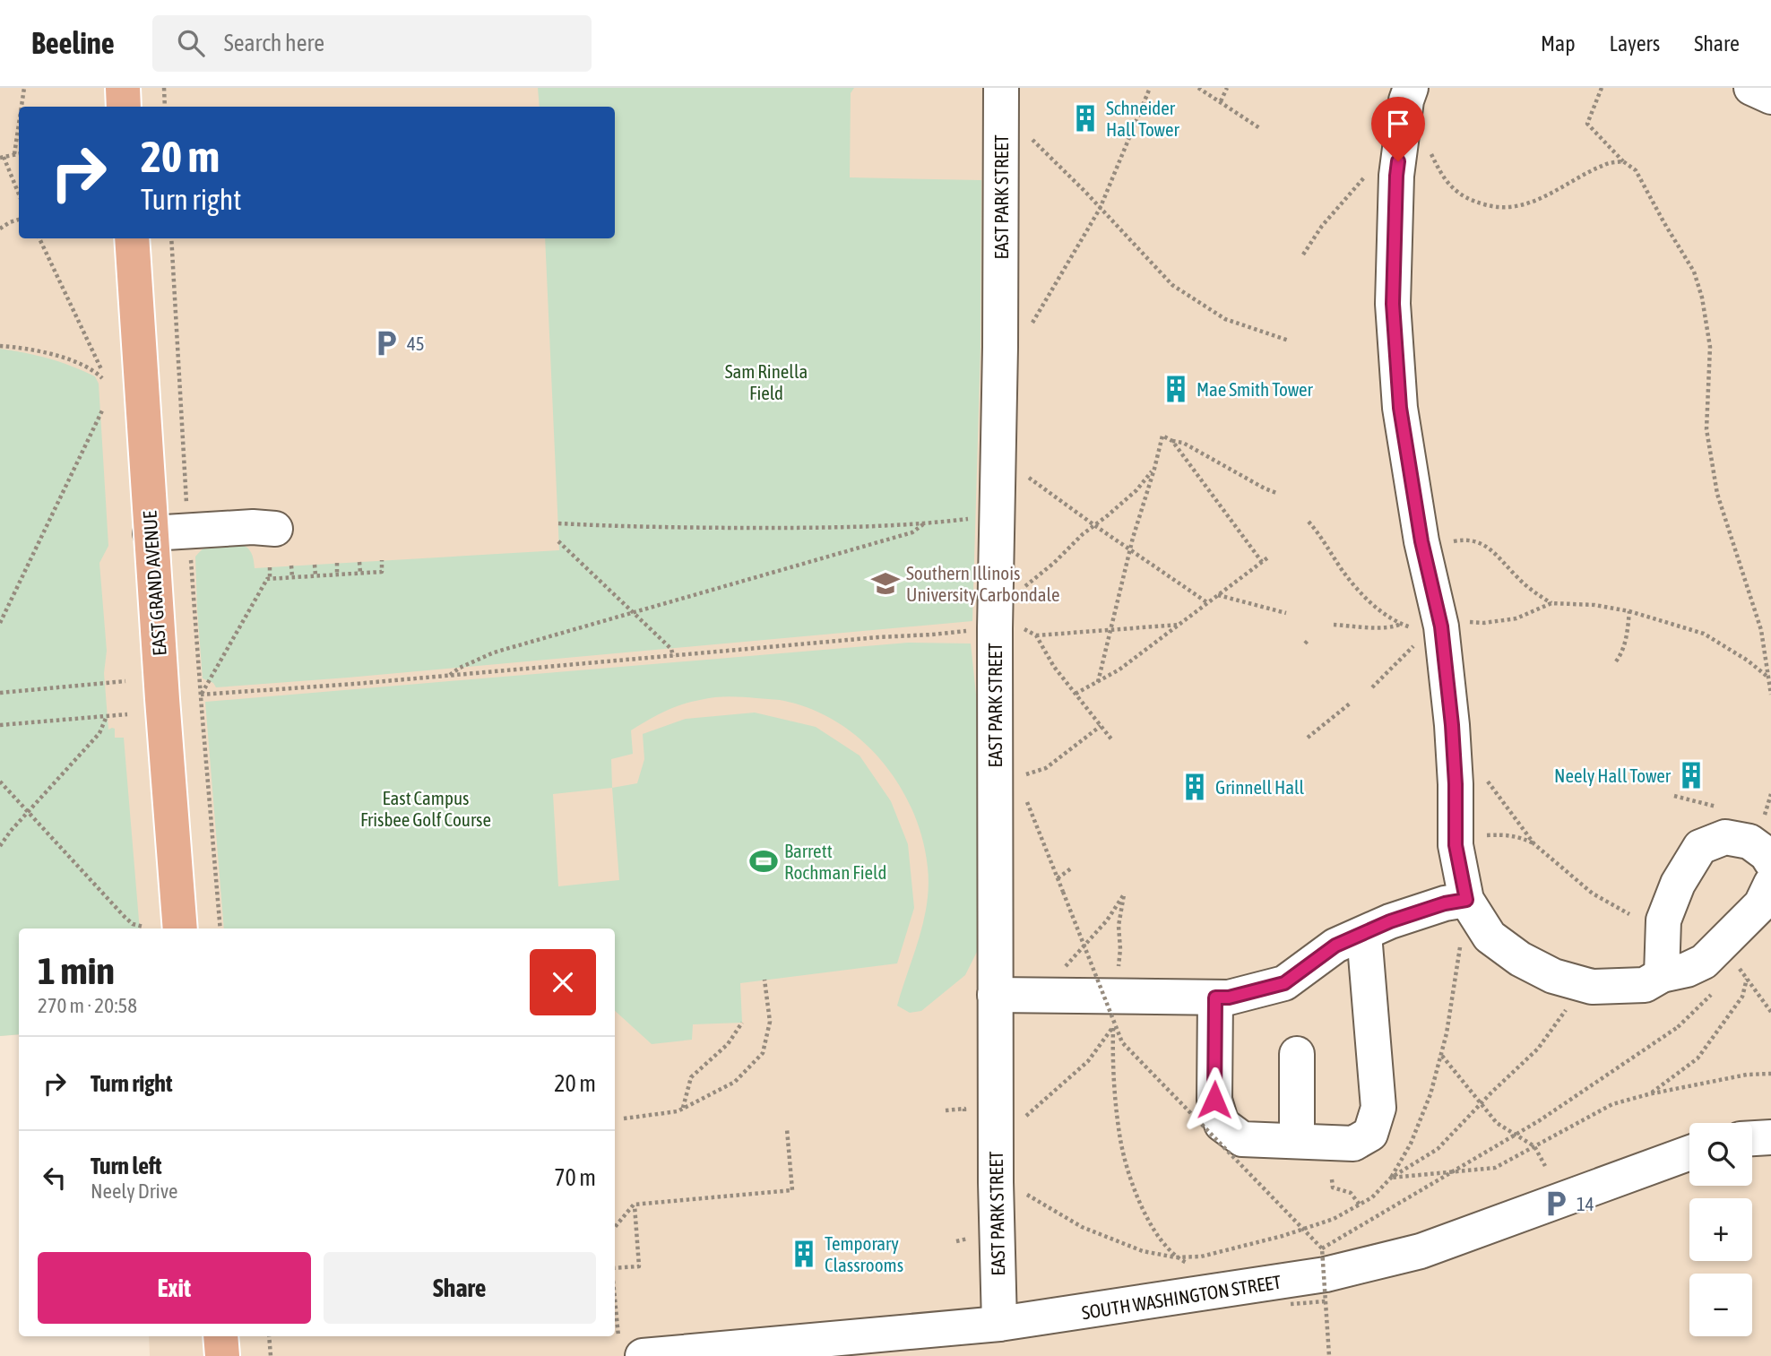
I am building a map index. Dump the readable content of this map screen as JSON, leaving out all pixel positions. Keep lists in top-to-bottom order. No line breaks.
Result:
{"streets":{"main road":["EAST GRAND AVENUE"],"street":["EAST PARK STREET","SOUTH WASHINGTON STREET"]},"crossings":[["EAST PARK STREET","SOUTH WASHINGTON STREET"]],"parks":["Sam Rinella Field","East Campus Frisbee Golf Course"],"places":{"building":["Schneider Hall Tower","Mae Smith Tower","Neely Hall Tower","Grinnell Hall","Temporary Classrooms"],"parking":["45","14"],"school or university":["Southern Illinois University Carbondale"],"sports":["Barrett Rochman Field"]},"page":{"header":"Beeline","search":"Search here","nav":["Map","Layers","Share"],"turn":["20 m","Turn right"],"heading":["1 min","270 m · 20:58"],"list":[{"name":"Turn right","value":"20 m"},{"name":"Turn left","note":"Neely Drive","value":"70 m"}],"map_buttons":["+","−"],"buttons":["Exit","Share"]}}
